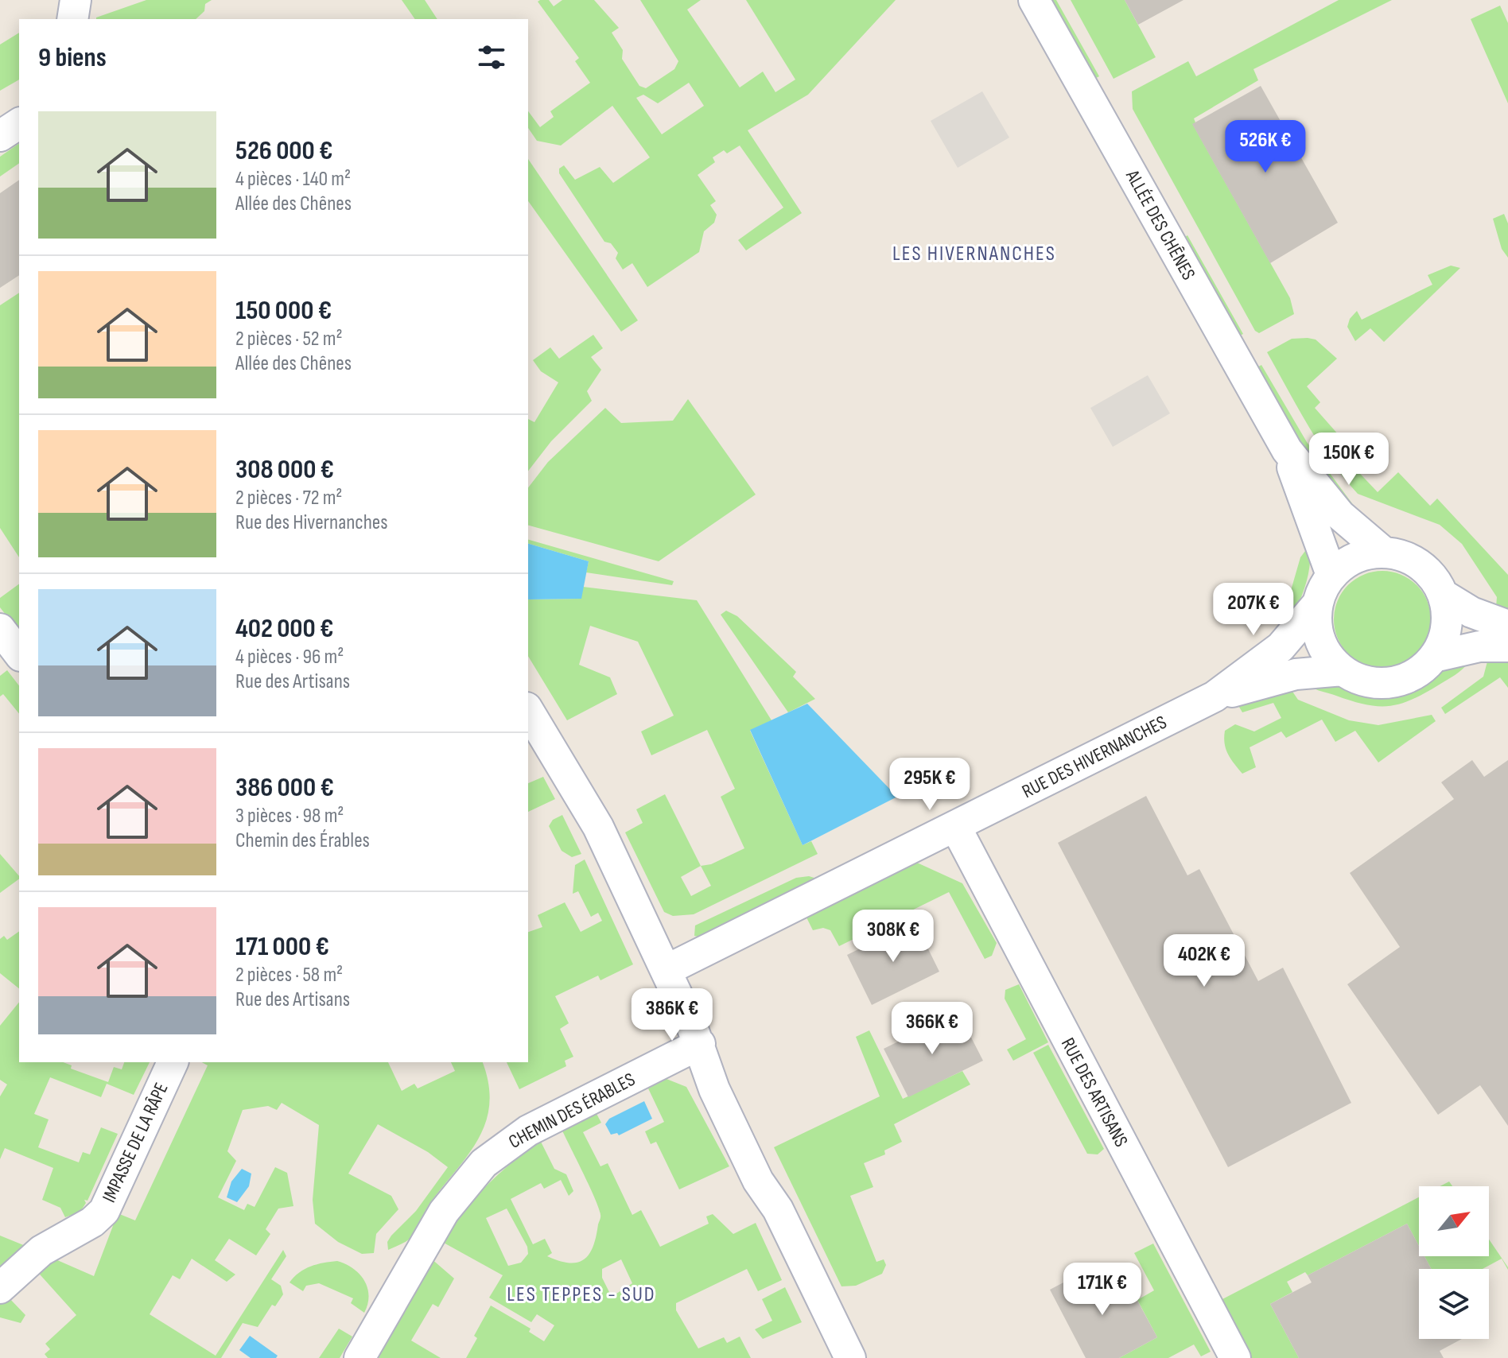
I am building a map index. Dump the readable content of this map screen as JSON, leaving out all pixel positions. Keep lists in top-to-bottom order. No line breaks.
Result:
{"streets":{"street":["ALLÉE DES CHÊNES","RUE DES HIVERNANCHES","RUE DES ARTISANS","CHEMIN DES ÉRABLES","IMPASSE DE LA RÂPE"]},"crossings":[["ALLÉE DES CHÊNES","RUE DES HIVERNANCHES"],["RUE DES HIVERNANCHES","RUE DES ARTISANS"]],"districts":["LES HIVERNANCHES","LES TEPPES - SUD"],"north":"top right","page":{"heading":"9 biens","list":[{"name":"526 000 €","note":"4 pièces · 140 m² · Allée des Chênes"},{"name":"150 000 €","note":"2 pièces · 52 m² · Allée des Chênes"},{"name":"308 000 €","note":"2 pièces · 72 m² · Rue des Hivernanches"},{"name":"402 000 €","note":"4 pièces · 96 m² · Rue des Artisans"},{"name":"386 000 €","note":"3 pièces · 98 m² · Chemin des Érables"},{"name":"171 000 €","note":"2 pièces · 58 m² · Rue des Artisans"}],"price":["526K €","150K €","207K €","295K €","308K €","402K €","386K €","366K €","171K €"]}}
